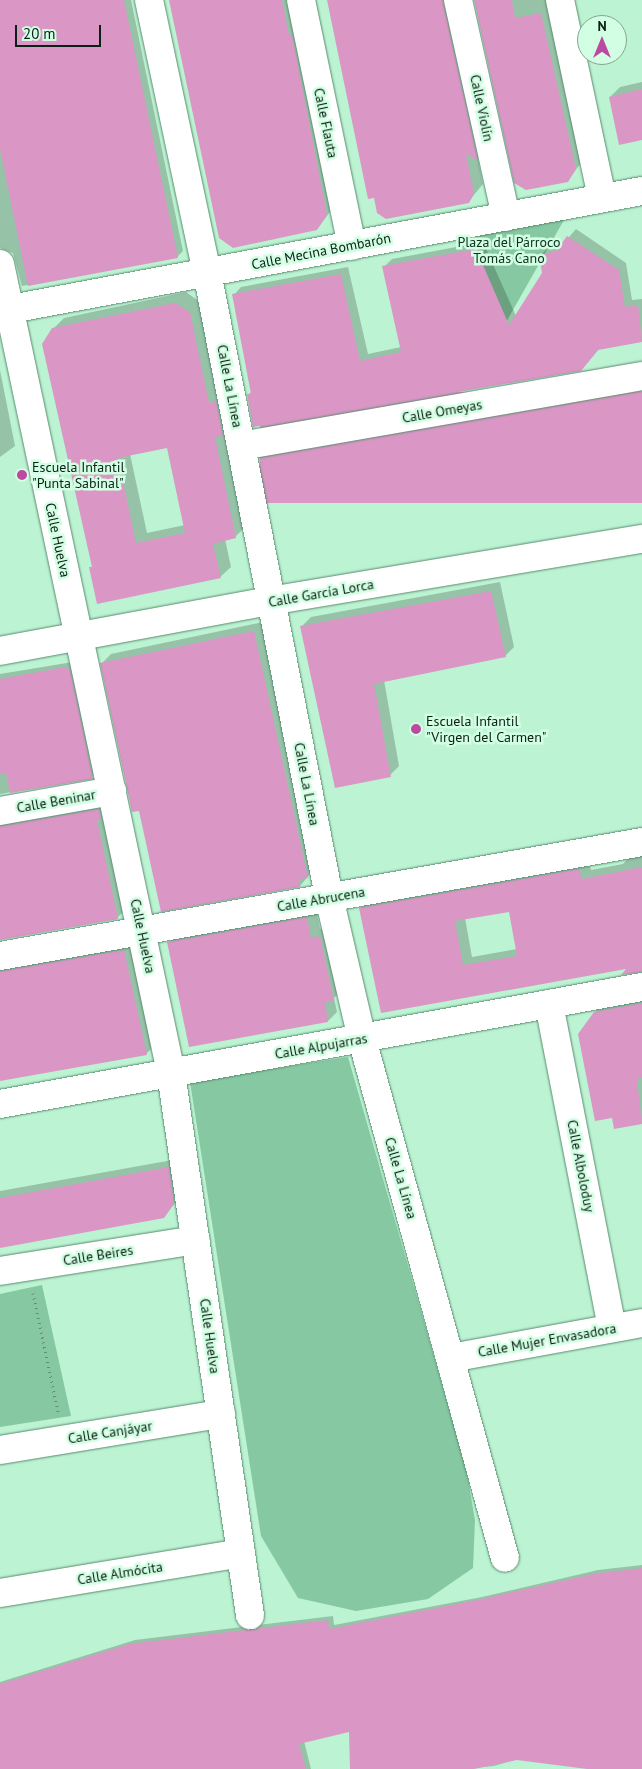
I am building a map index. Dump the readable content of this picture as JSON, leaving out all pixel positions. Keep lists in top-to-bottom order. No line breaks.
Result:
{"streets":{"street":["Calle Violín","Calle Flauta","Calle Mecina Bombarón","Calle La Línea","Calle Omeyas","Calle Huelva","Calle García Lorca","Calle Beninar","Calle Abrucena","Calle Alpujarras","Calle Alboloduy","Calle Beires","Calle Mujer Envasadora","Calle Canjáyar","Calle Almócita"]},"crossings":[["Calle Violín","Calle Mecina Bombarón"],["Calle Flauta","Calle Mecina Bombarón"],["Calle Mecina Bombarón","Calle La Línea"],["Calle Mecina Bombarón","Calle Huelva"],["Calle La Línea","Calle Omeyas"],["Calle La Línea","Calle García Lorca"],["Calle La Línea","Calle Abrucena"],["Calle La Línea","Calle Alpujarras"],["Calle La Línea","Calle Mujer Envasadora"],["Calle Huelva","Calle García Lorca"],["Calle Huelva","Calle Beninar"],["Calle Huelva","Calle Abrucena"],["Calle Huelva","Calle Alpujarras"],["Calle Huelva","Calle Beires"],["Calle Huelva","Calle Canjáyar"],["Calle Huelva","Calle Almócita"],["Calle Alpujarras","Calle Alboloduy"],["Calle Alboloduy","Calle Mujer Envasadora"]],"parks":["Plaza del Párroco Tomás Cano"],"places":["Escuela Infantil \"Punta Sabinal\"","Escuela Infantil \"Virgen del Carmen\""],"scale_bar":"20 m","north":"top"}
